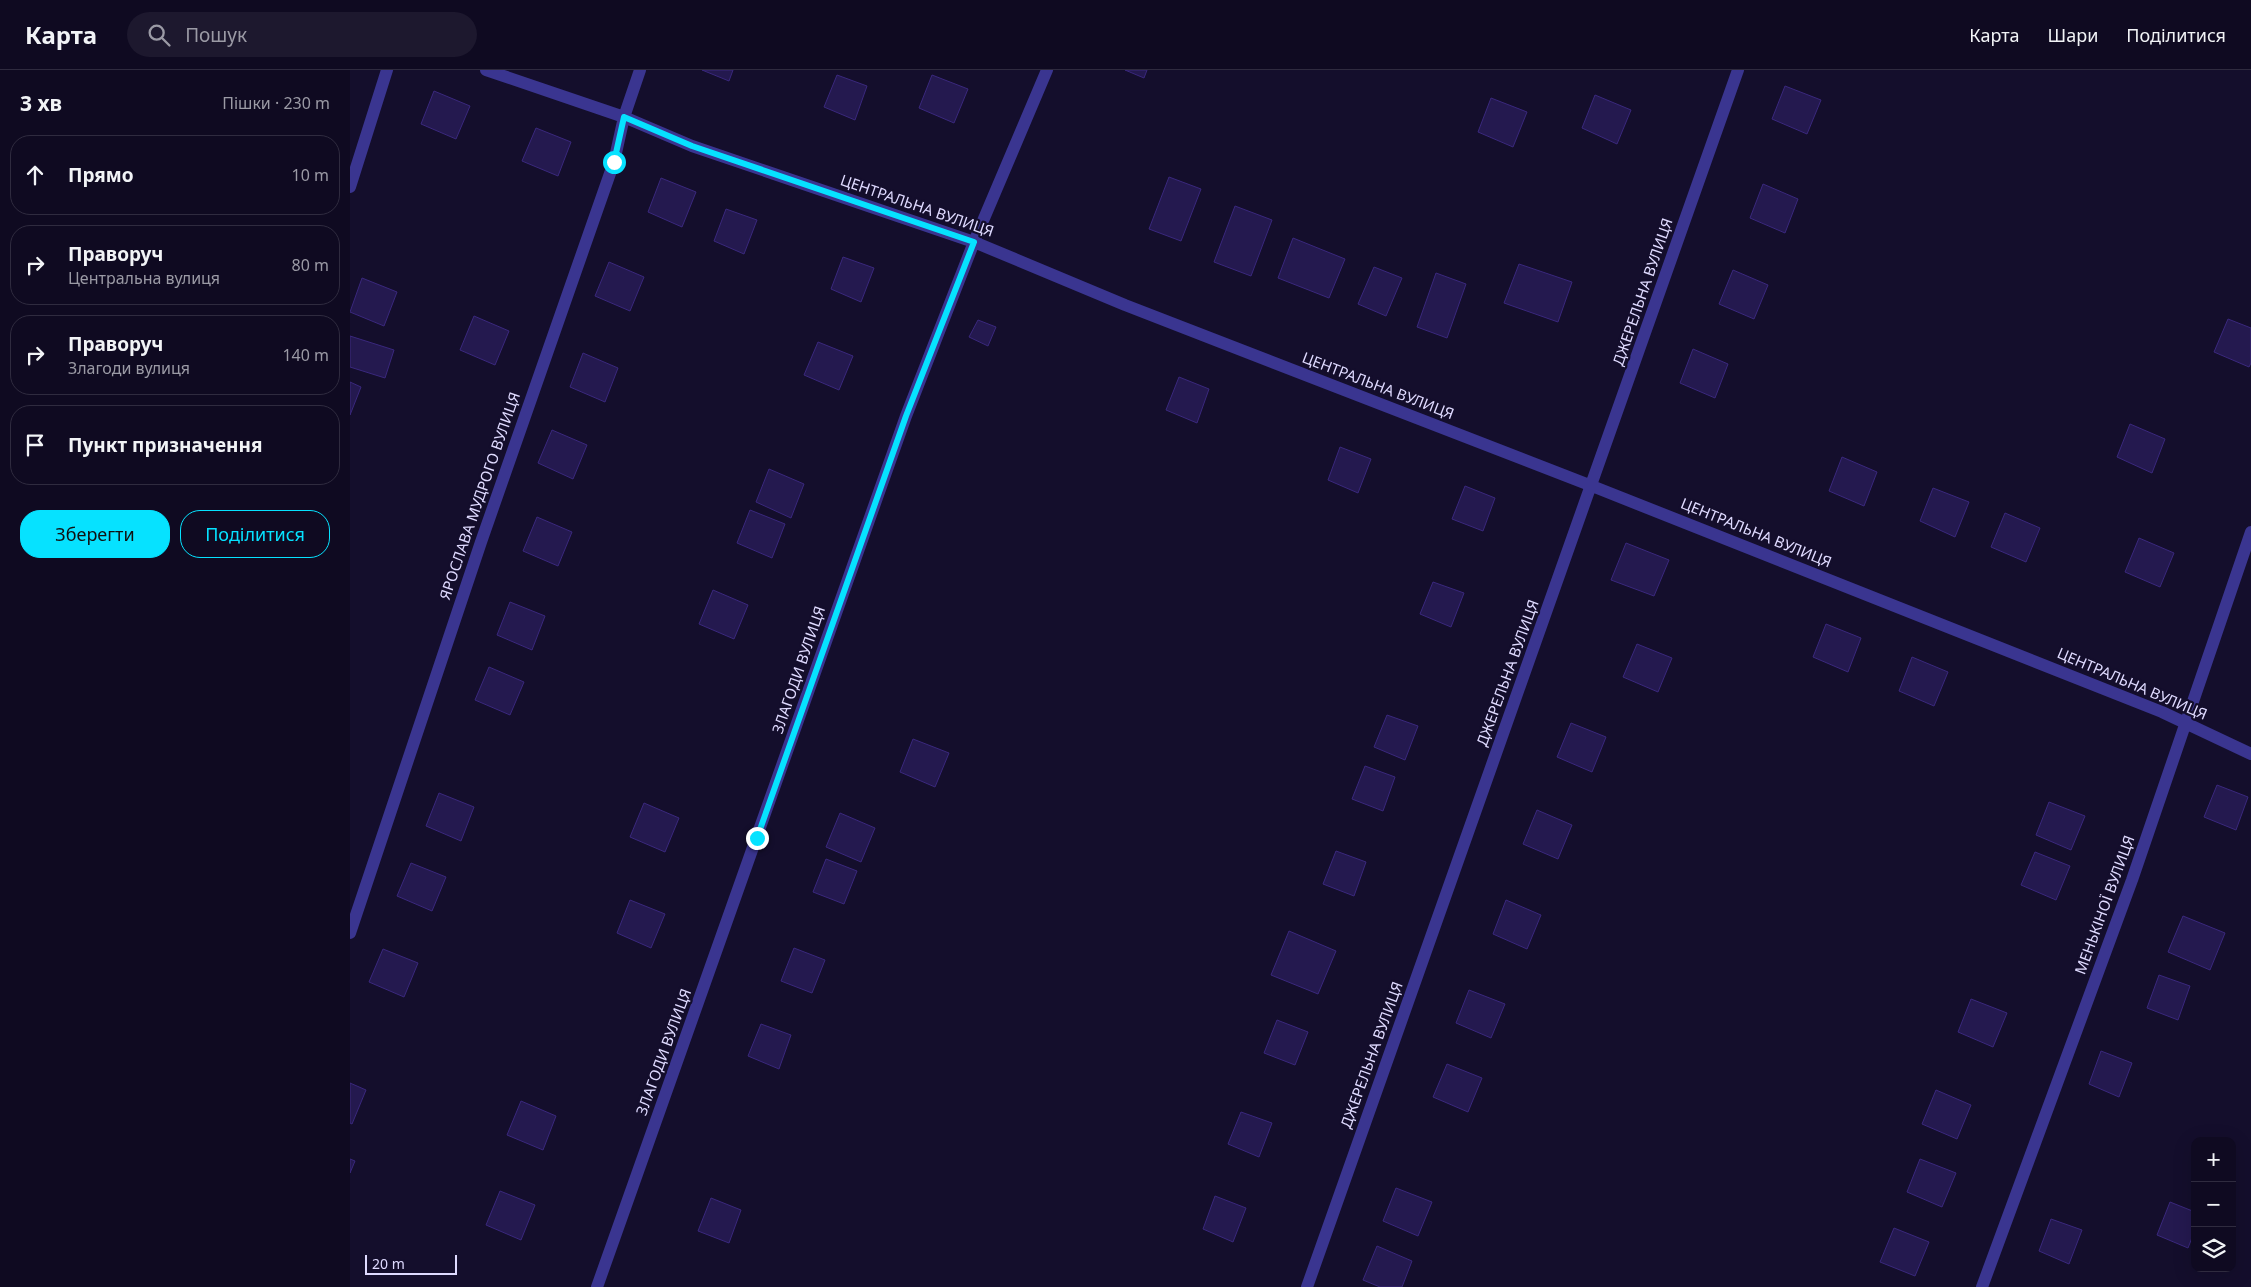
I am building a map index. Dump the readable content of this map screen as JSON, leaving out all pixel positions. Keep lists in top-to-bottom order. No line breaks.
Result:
{"streets":{"street":["ЦЕНТРАЛЬНА ВУЛИЦЯ","ДЖЕРЕЛЬНА ВУЛИЦЯ","ЯРОСЛАВА МУДРОГО ВУЛИЦЯ","ЗЛАГОДИ ВУЛИЦЯ","МЕНЬКІНОЇ ВУЛИЦЯ"]},"crossings":[["ЦЕНТРАЛЬНА ВУЛИЦЯ","ДЖЕРЕЛЬНА ВУЛИЦЯ"],["ЦЕНТРАЛЬНА ВУЛИЦЯ","ЯРОСЛАВА МУДРОГО ВУЛИЦЯ"],["ЦЕНТРАЛЬНА ВУЛИЦЯ","ЗЛАГОДИ ВУЛИЦЯ"],["ЦЕНТРАЛЬНА ВУЛИЦЯ","МЕНЬКІНОЇ ВУЛИЦЯ"]],"scale_bar":"20 m","page":{"header":"Карта","search":"Пошук","nav":["Карта","Шари","Поділитися"],"heading":["3 хв","Пішки · 230 m"],"list":[["Прямо","10 m"],["Праворуч","Центральна вулиця","80 m"],["Праворуч","Злагоди вулиця","140 m"],"Пункт призначення"],"buttons":["Зберегти","Поділитися"],"map_buttons":["+","−"],"scale":"20 m"}}
